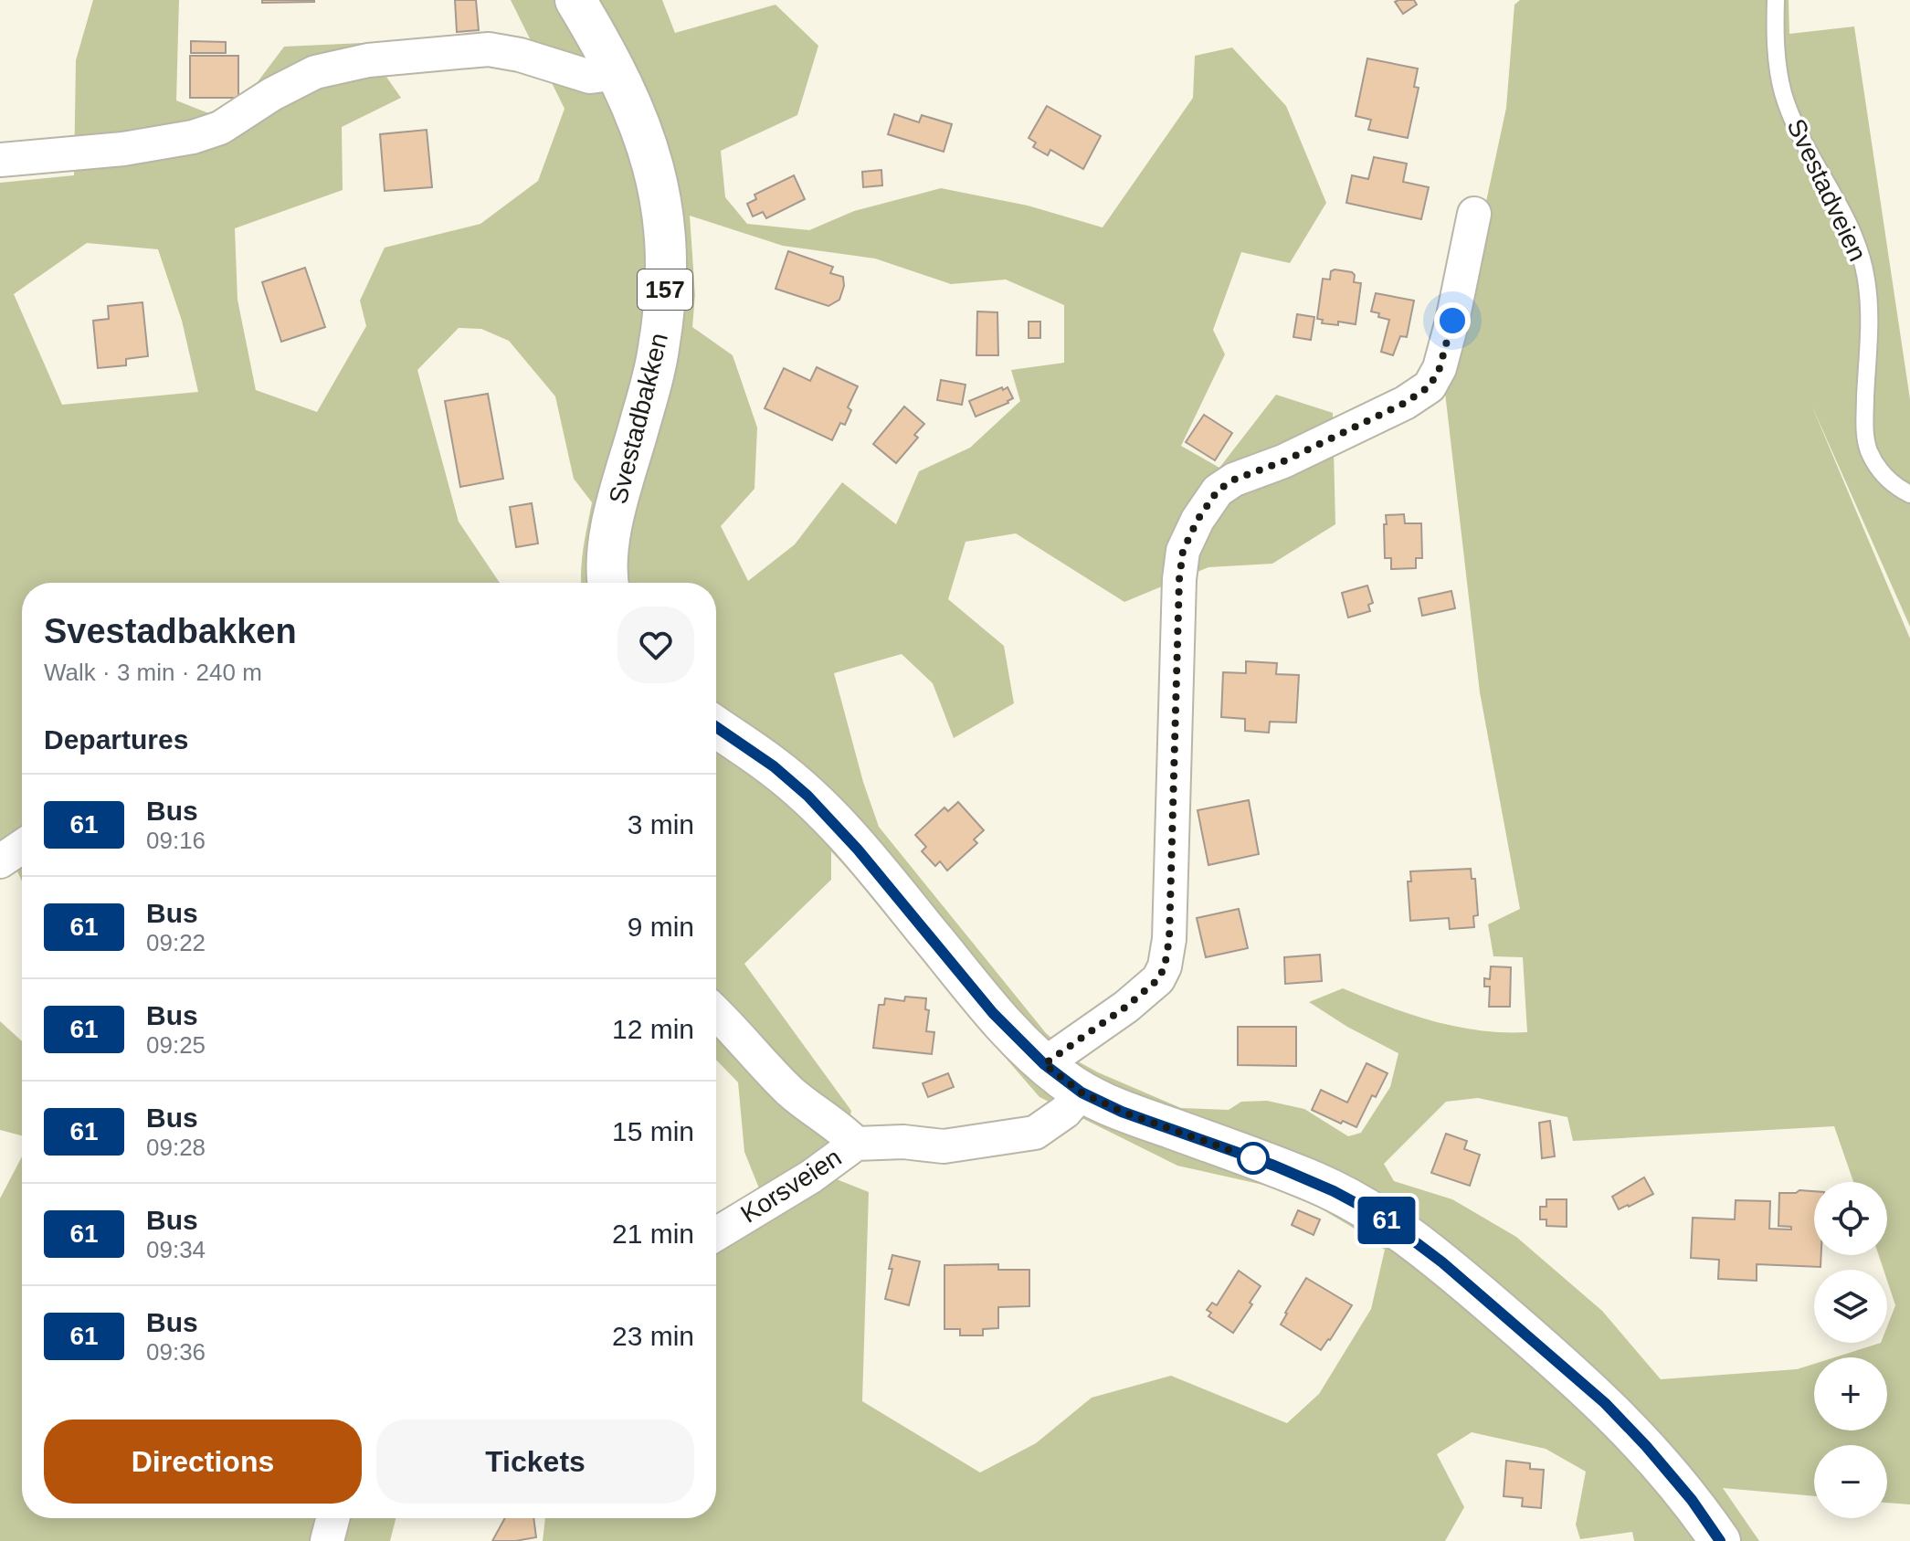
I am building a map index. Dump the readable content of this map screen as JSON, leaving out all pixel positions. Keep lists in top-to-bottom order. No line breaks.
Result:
{"streets":{"main road":["157","Svestadbakken"],"street":["Korsveien"],"lane":["Svestadveien"]},"lines":["bus line 61"],"page":{"on_map":"61","heading":[["Svestadbakken","Walk · 3 min · 240 m"],"Departures"],"list":[{"mark":"61","name":"Bus","note":"09:16","value":"3 min"},{"mark":"61","name":"Bus","note":"09:22","value":"9 min"},{"mark":"61","name":"Bus","note":"09:25","value":"12 min"},{"mark":"61","name":"Bus","note":"09:28","value":"15 min"},{"mark":"61","name":"Bus","note":"09:34","value":"21 min"},{"mark":"61","name":"Bus","note":"09:36","value":"23 min"}],"map_buttons":["+","−"],"buttons":["Directions","Tickets"]}}
